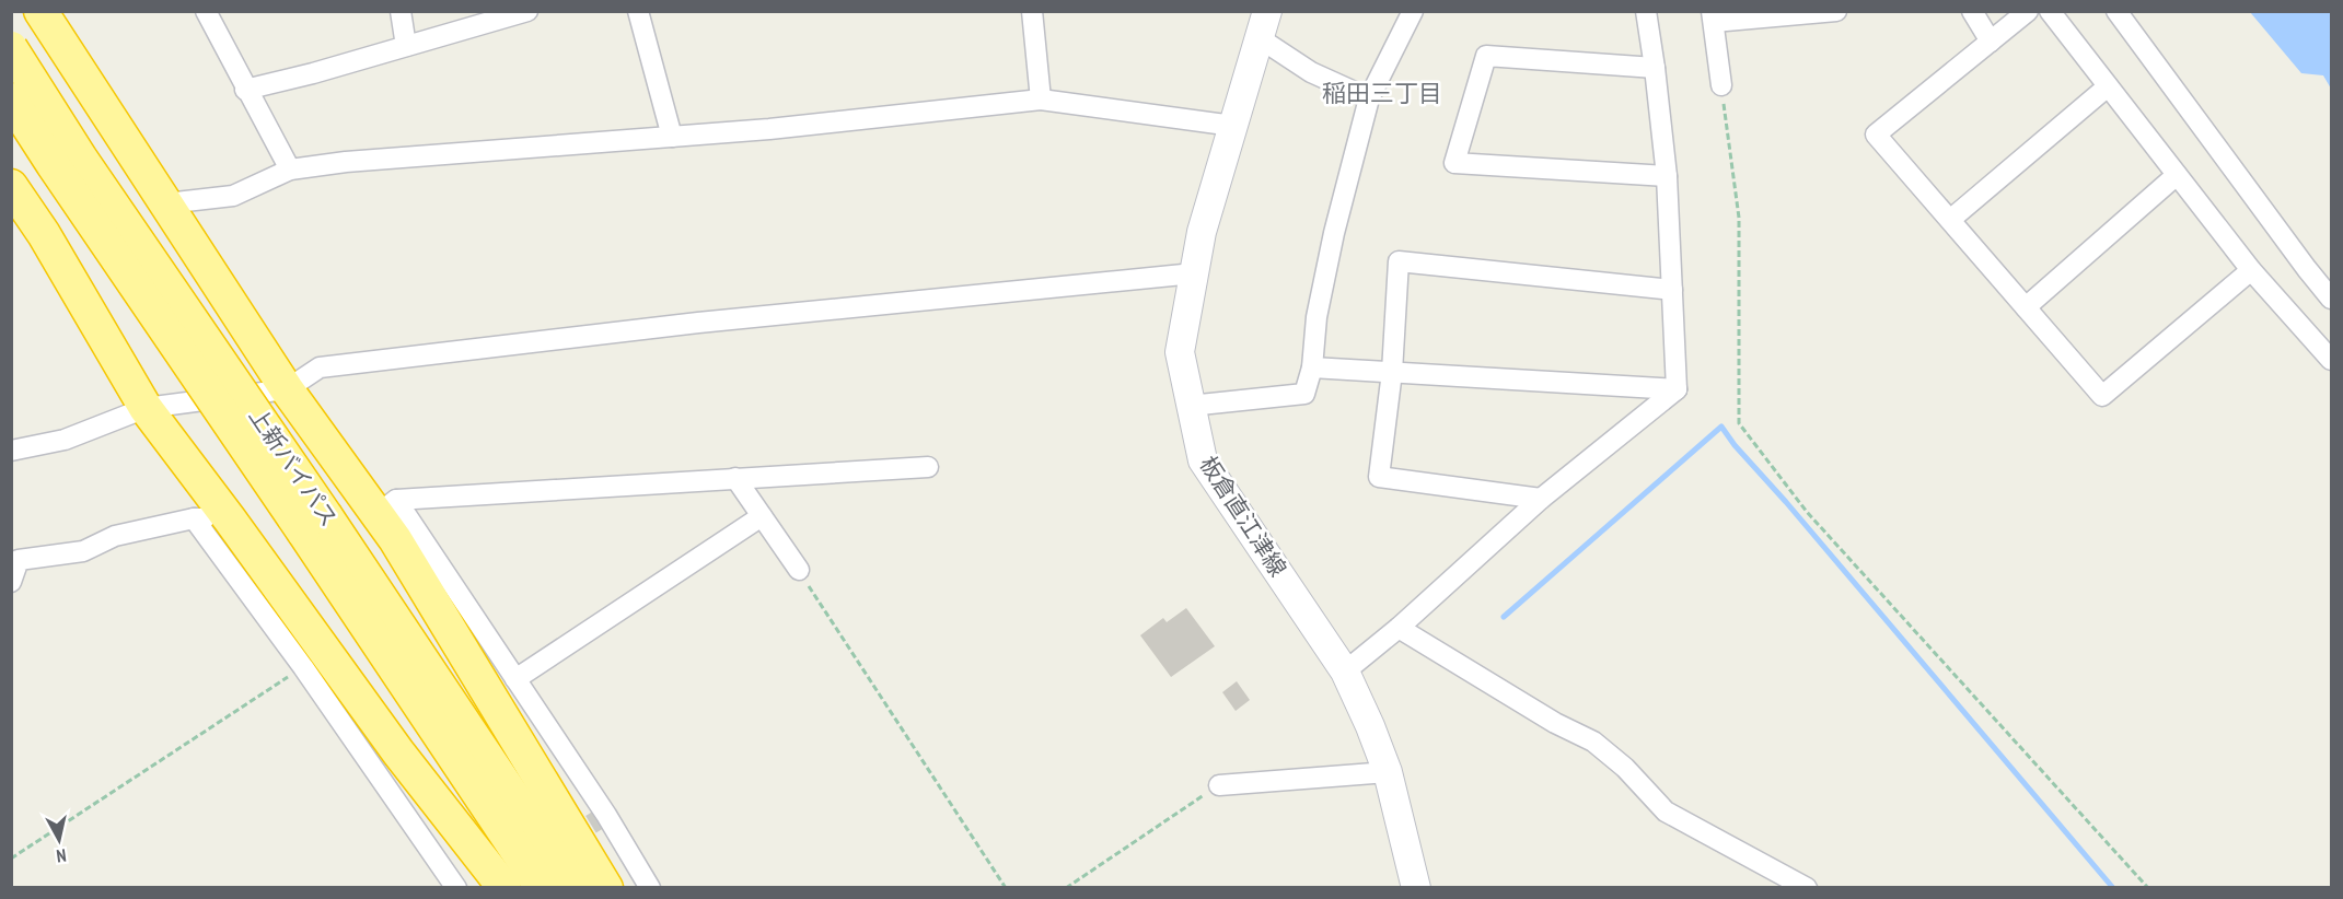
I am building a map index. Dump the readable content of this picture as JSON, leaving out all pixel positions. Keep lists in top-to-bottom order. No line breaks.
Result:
{"streets":{"highway":["上新バイパス"],"main road":["板倉直江津線"]},"districts":["稲田三丁目"],"north":"bottom"}
